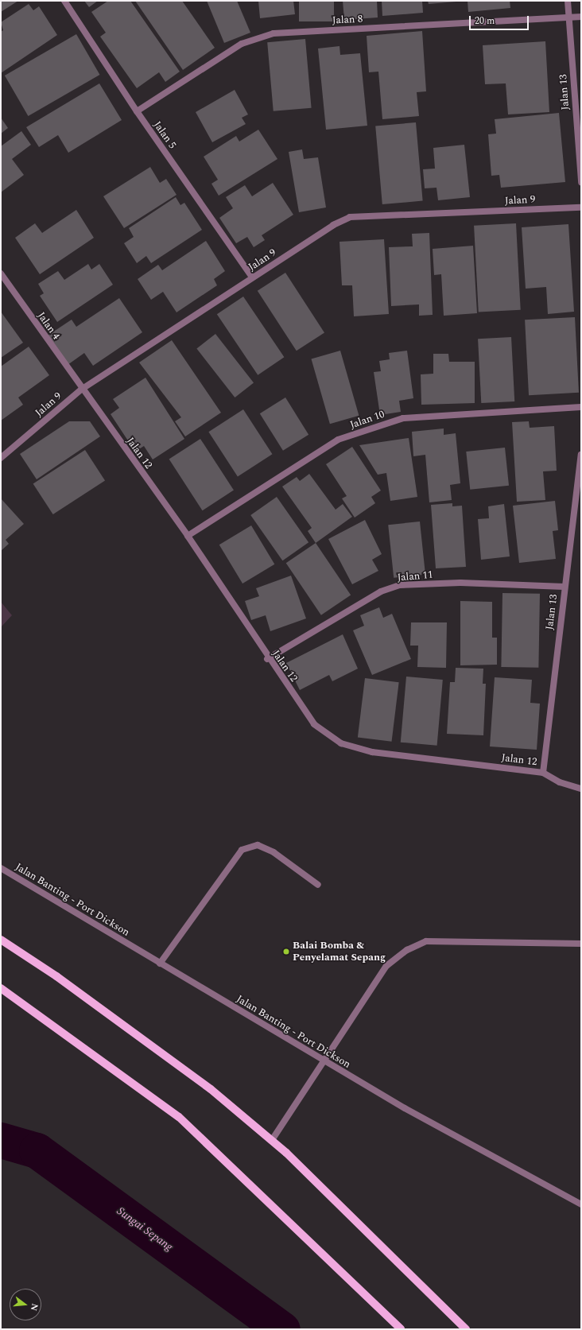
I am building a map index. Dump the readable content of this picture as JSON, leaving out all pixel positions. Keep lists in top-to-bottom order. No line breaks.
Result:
{"streets":{"street":["Jalan 8","Jalan 13","Jalan 5","Jalan 9","Jalan 4","Jalan 10","Jalan 12","Jalan 11","Jalan Banting - Port Dickson"]},"crossings":[["Jalan 8","Jalan 13"],["Jalan 8","Jalan 5"],["Jalan 13","Jalan 12"],["Jalan 13","Jalan 11"],["Jalan 5","Jalan 9"],["Jalan 9","Jalan 4"],["Jalan 9","Jalan 12"],["Jalan 4","Jalan 12"],["Jalan 10","Jalan 12"],["Jalan 12","Jalan 11"]],"water":["Sungai Sepang"],"places":["Balai Bomba & Penyelamat Sepang"],"scale_bar":"20 m","north":"right"}
